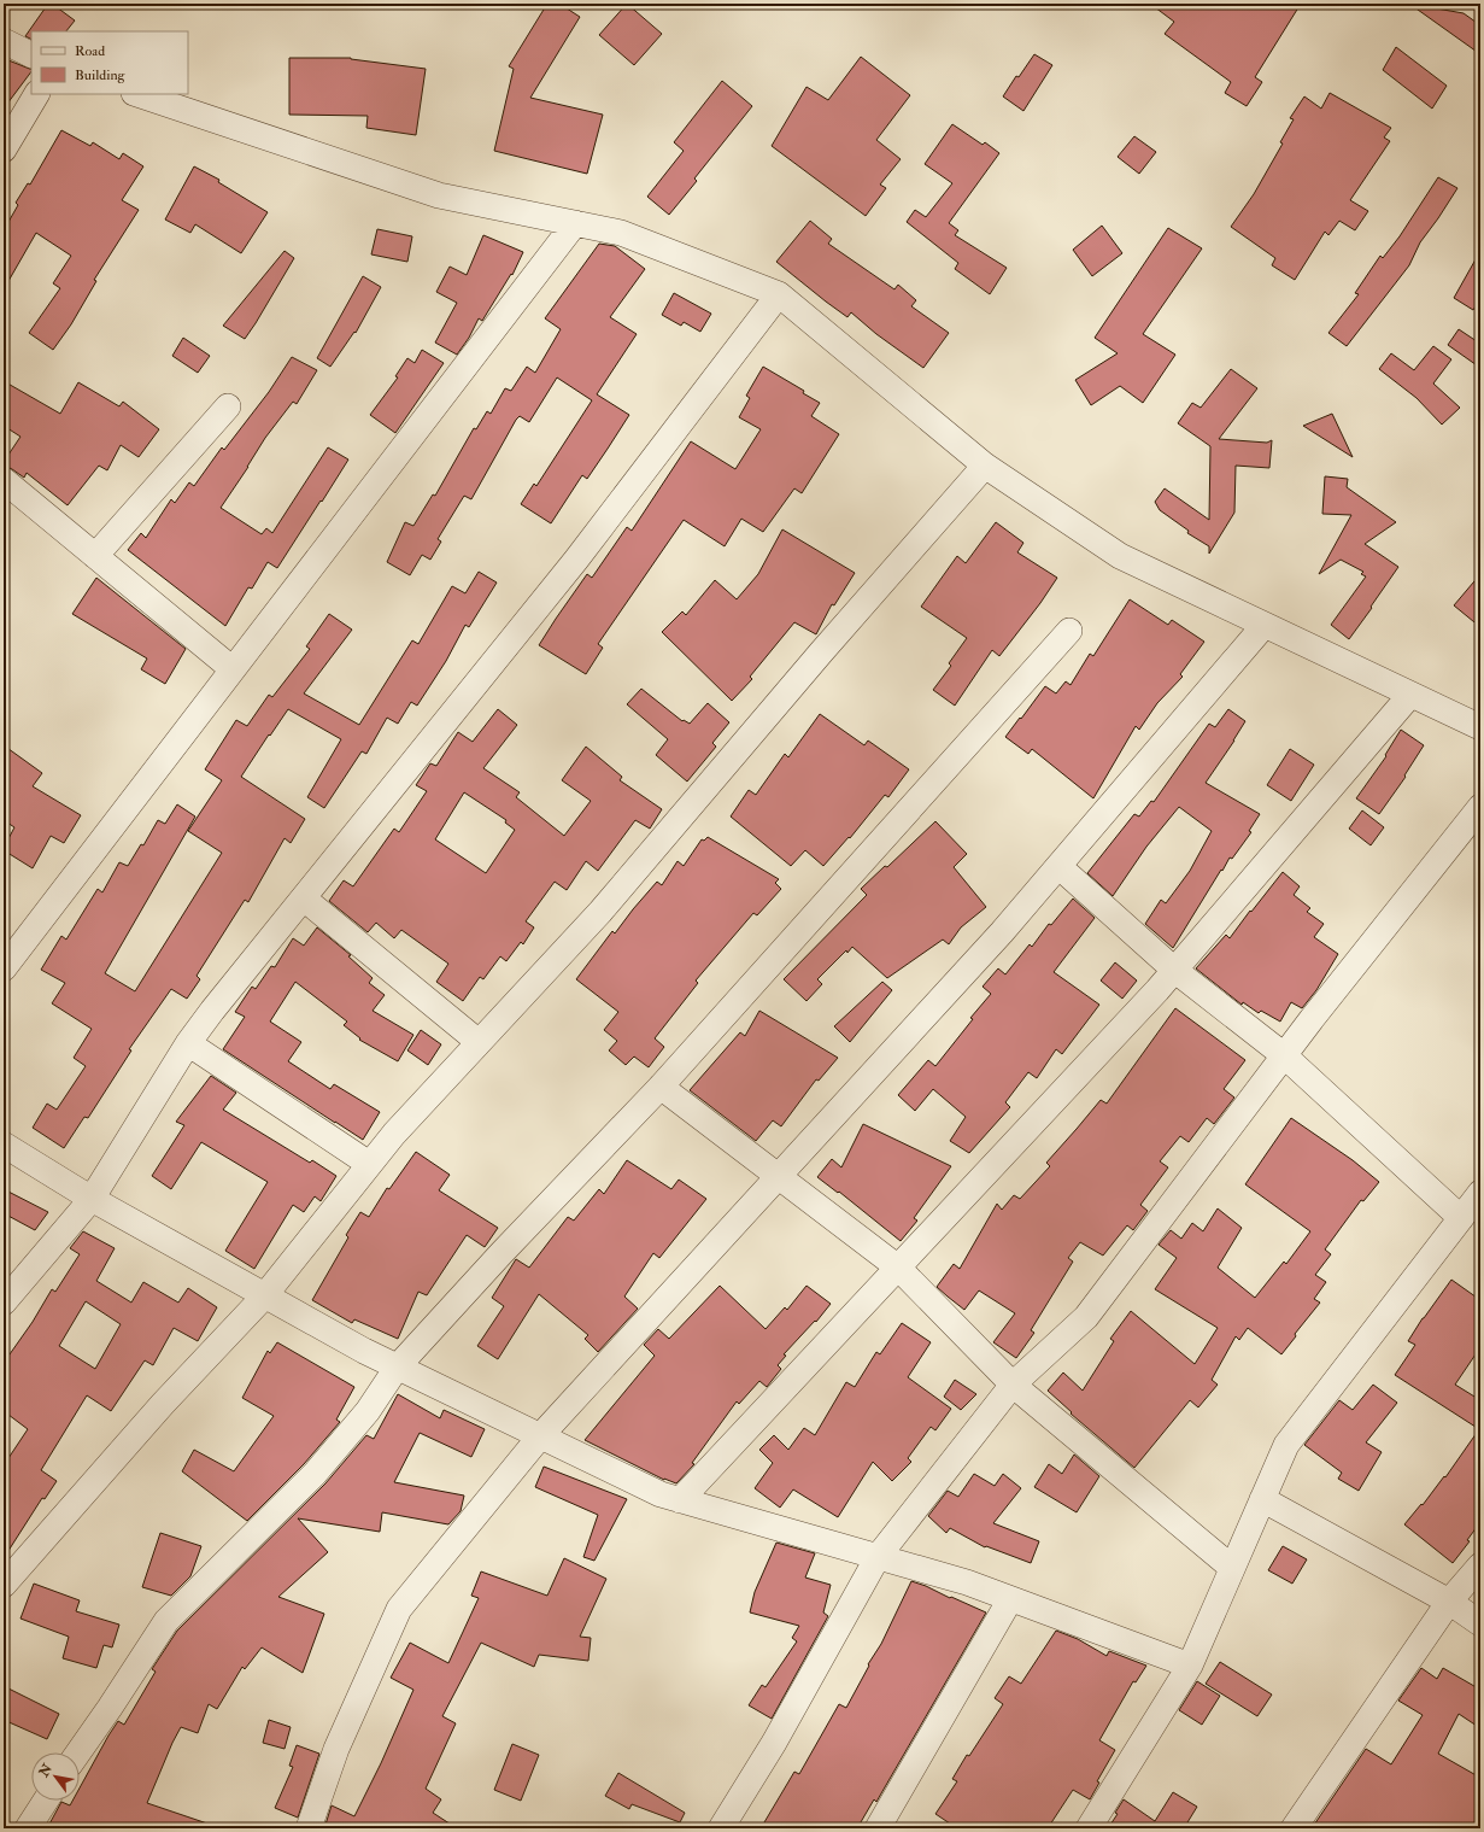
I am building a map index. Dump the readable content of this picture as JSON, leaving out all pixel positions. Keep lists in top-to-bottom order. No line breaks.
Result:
{"legend":["Road","Building"],"north":"top left"}
